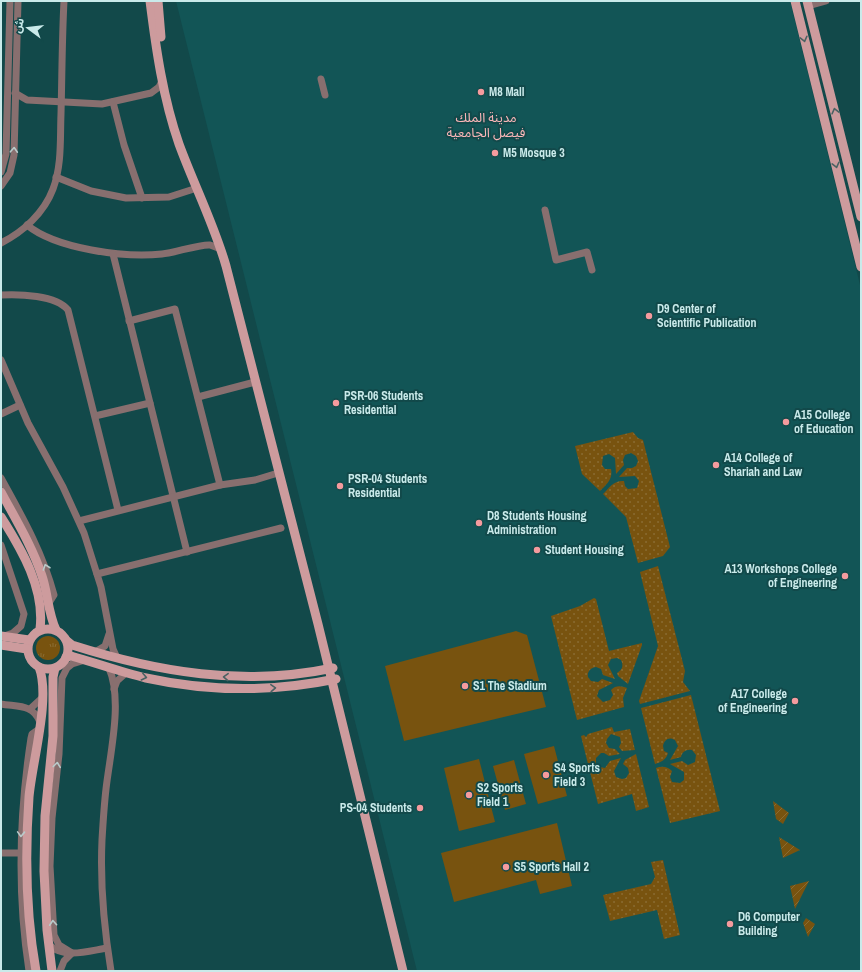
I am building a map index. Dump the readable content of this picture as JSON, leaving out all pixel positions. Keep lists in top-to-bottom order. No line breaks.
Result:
{"districts":["مدينة الملك فيصل الجامعية"],"places":["M8 Mall","M5 Mosque 3","D9 Center of Scientific Publication","PSR-06 Students Residential","A15 College of Education","A14 College of Shariah and Law","PSR-04 Students Residential","D8 Students Housing Administration","Student Housing","A13 Workshops College of Engineering","S1 The Stadium","A17 College of Engineering","S4 Sports Field 3","S2 Sports Field 1","PS-04 Students","S5 Sports Hall 2","D6 Computer Building"],"north":"left"}
